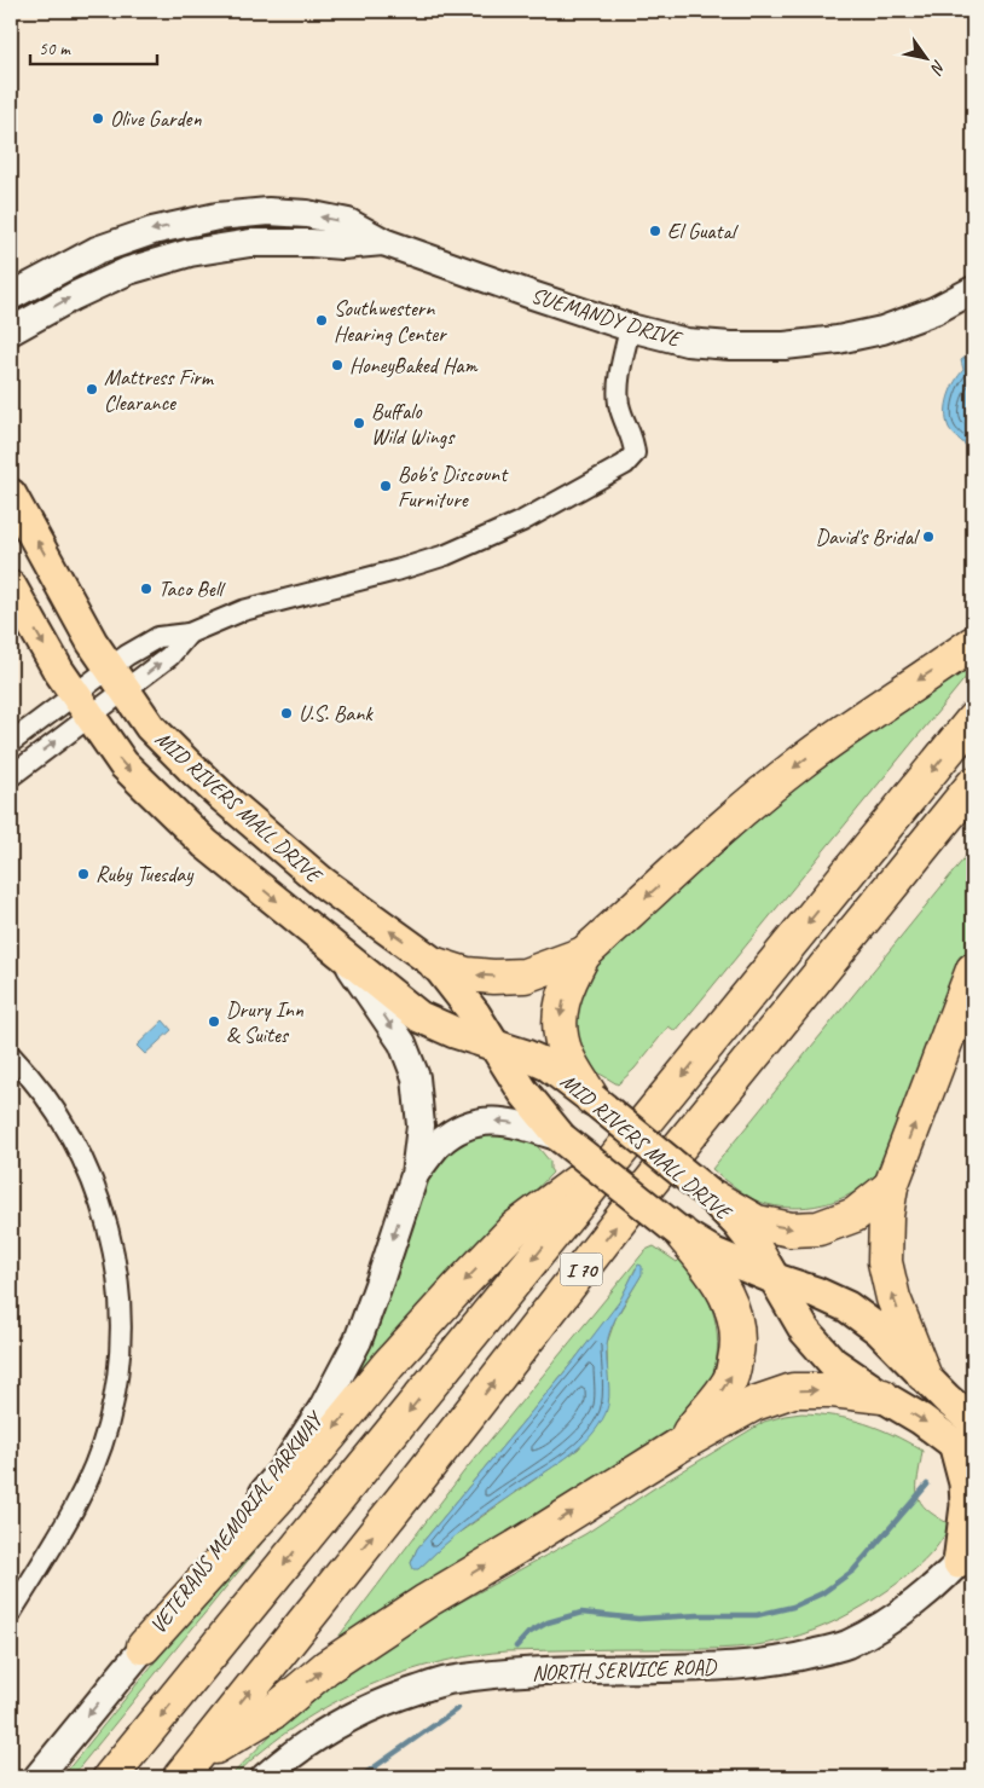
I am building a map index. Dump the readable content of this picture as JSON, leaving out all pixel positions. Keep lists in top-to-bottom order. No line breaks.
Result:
{"streets":{"highway":["I 70"],"main road":["MID RIVERS MALL DRIVE"],"street":["SUEMANDY DRIVE","VETERANS MEMORIAL PARKWAY","NORTH SERVICE ROAD"]},"crossings":[["MID RIVERS MALL DRIVE","VETERANS MEMORIAL PARKWAY"]],"one_way":["VETERANS MEMORIAL PARKWAY"],"places":["Olive Garden","El Guatal","Southwestern Hearing Center","HoneyBaked Ham","Mattress Firm Clearance","Buffalo Wild Wings","Bob's Discount Furniture","David's Bridal","Taco Bell","U.S. Bank","Ruby Tuesday","Drury Inn & Suites"],"scale_bar":"50 m","north":"bottom right"}
